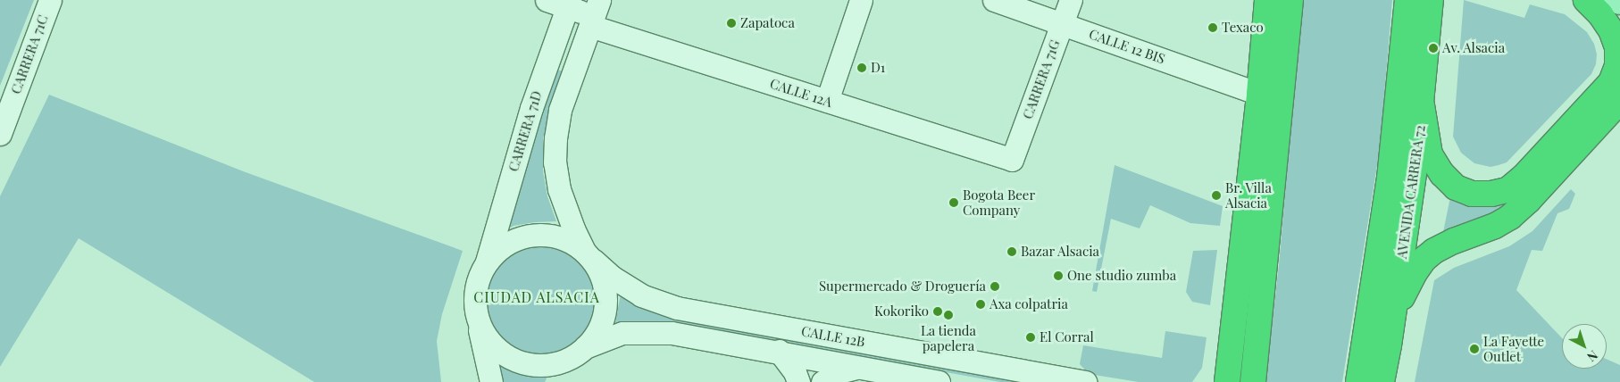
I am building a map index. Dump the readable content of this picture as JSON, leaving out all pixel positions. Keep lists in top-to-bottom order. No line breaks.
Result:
{"streets":{"highway":["AVENIDA CARRERA 72"],"street":["CALLE 12 BIS","CARRERA 71C","CARRERA 71G","CALLE 12A","CARRERA 71D","CALLE 12B"]},"crossings":[["CALLE 12 BIS","CARRERA 71G"],["CARRERA 71G","CALLE 12A"],["CALLE 12A","CARRERA 71D"],["CARRERA 71D","CALLE 12B"]],"districts":["CIUDAD ALSACIA"],"places":["Zapatoca","Texaco","Av. Alsacia","D1","Br. Villa Alsacia","Bogota Beer Company","Bazar Alsacia","One studio zumba","Supermercado & Droguería","Axa colpatria","Kokoriko","La tienda papelera","El Corral","La Fayette Outlet"],"north":"bottom right"}
